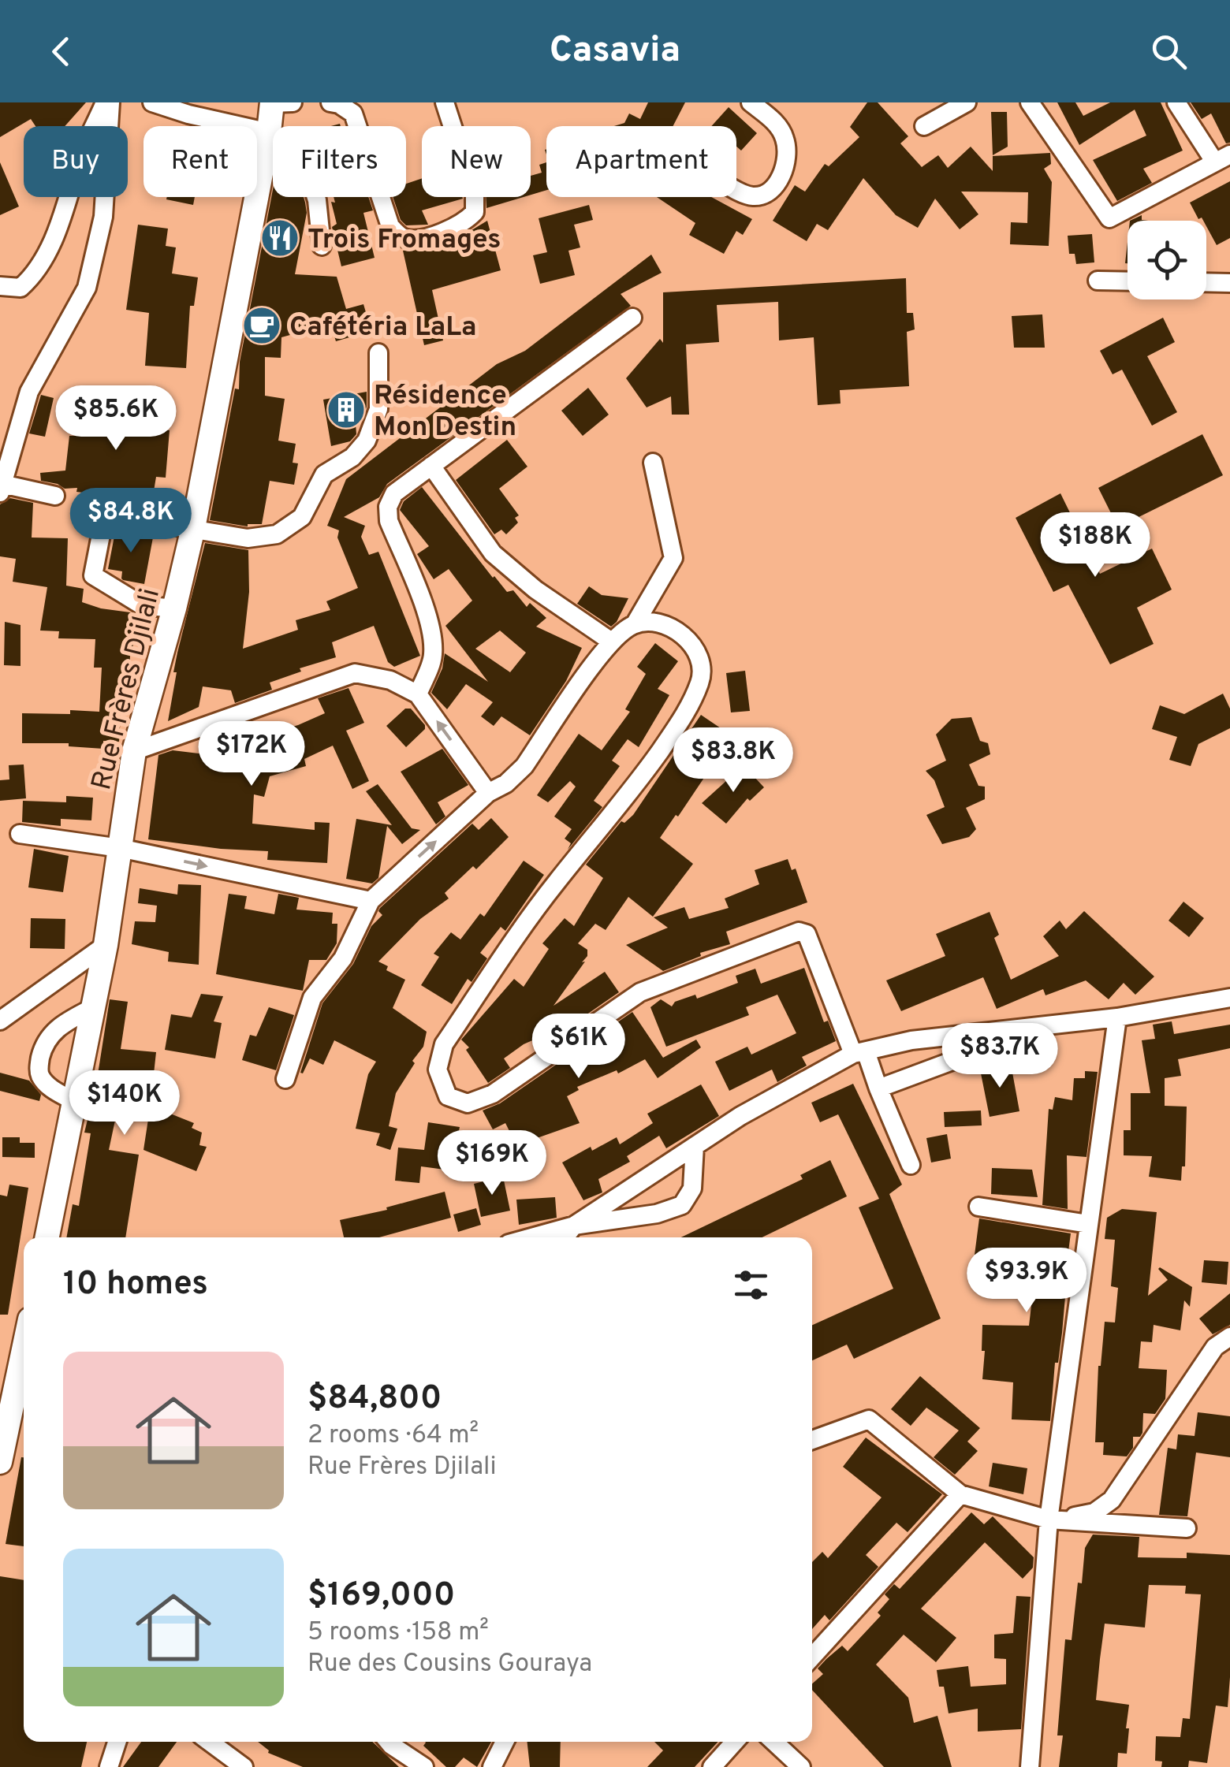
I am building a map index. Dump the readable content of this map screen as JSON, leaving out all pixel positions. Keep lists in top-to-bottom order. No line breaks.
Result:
{"streets":{"main road":["Rue Frères Djilali"]},"places":{"restaurant":["Trois Fromages"],"cafe":["Cafétéria LaLa"],"building":["Résidence Mon Destin"]},"page":{"header":"Casavia","chip":["Buy","Rent","Filters","New","Apartment"],"price":["$85.6K","$84.8K","$188K","$172K","$83.8K","$61K","$83.7K","$140K","$169K","$93.9K"],"heading":"10 homes","list":[{"name":"$84,800","note":"2 rooms · 64 m² · Rue Frères Djilali"},{"name":"$169,000","note":"5 rooms · 158 m² · Rue des Cousins Gouraya"}]}}
